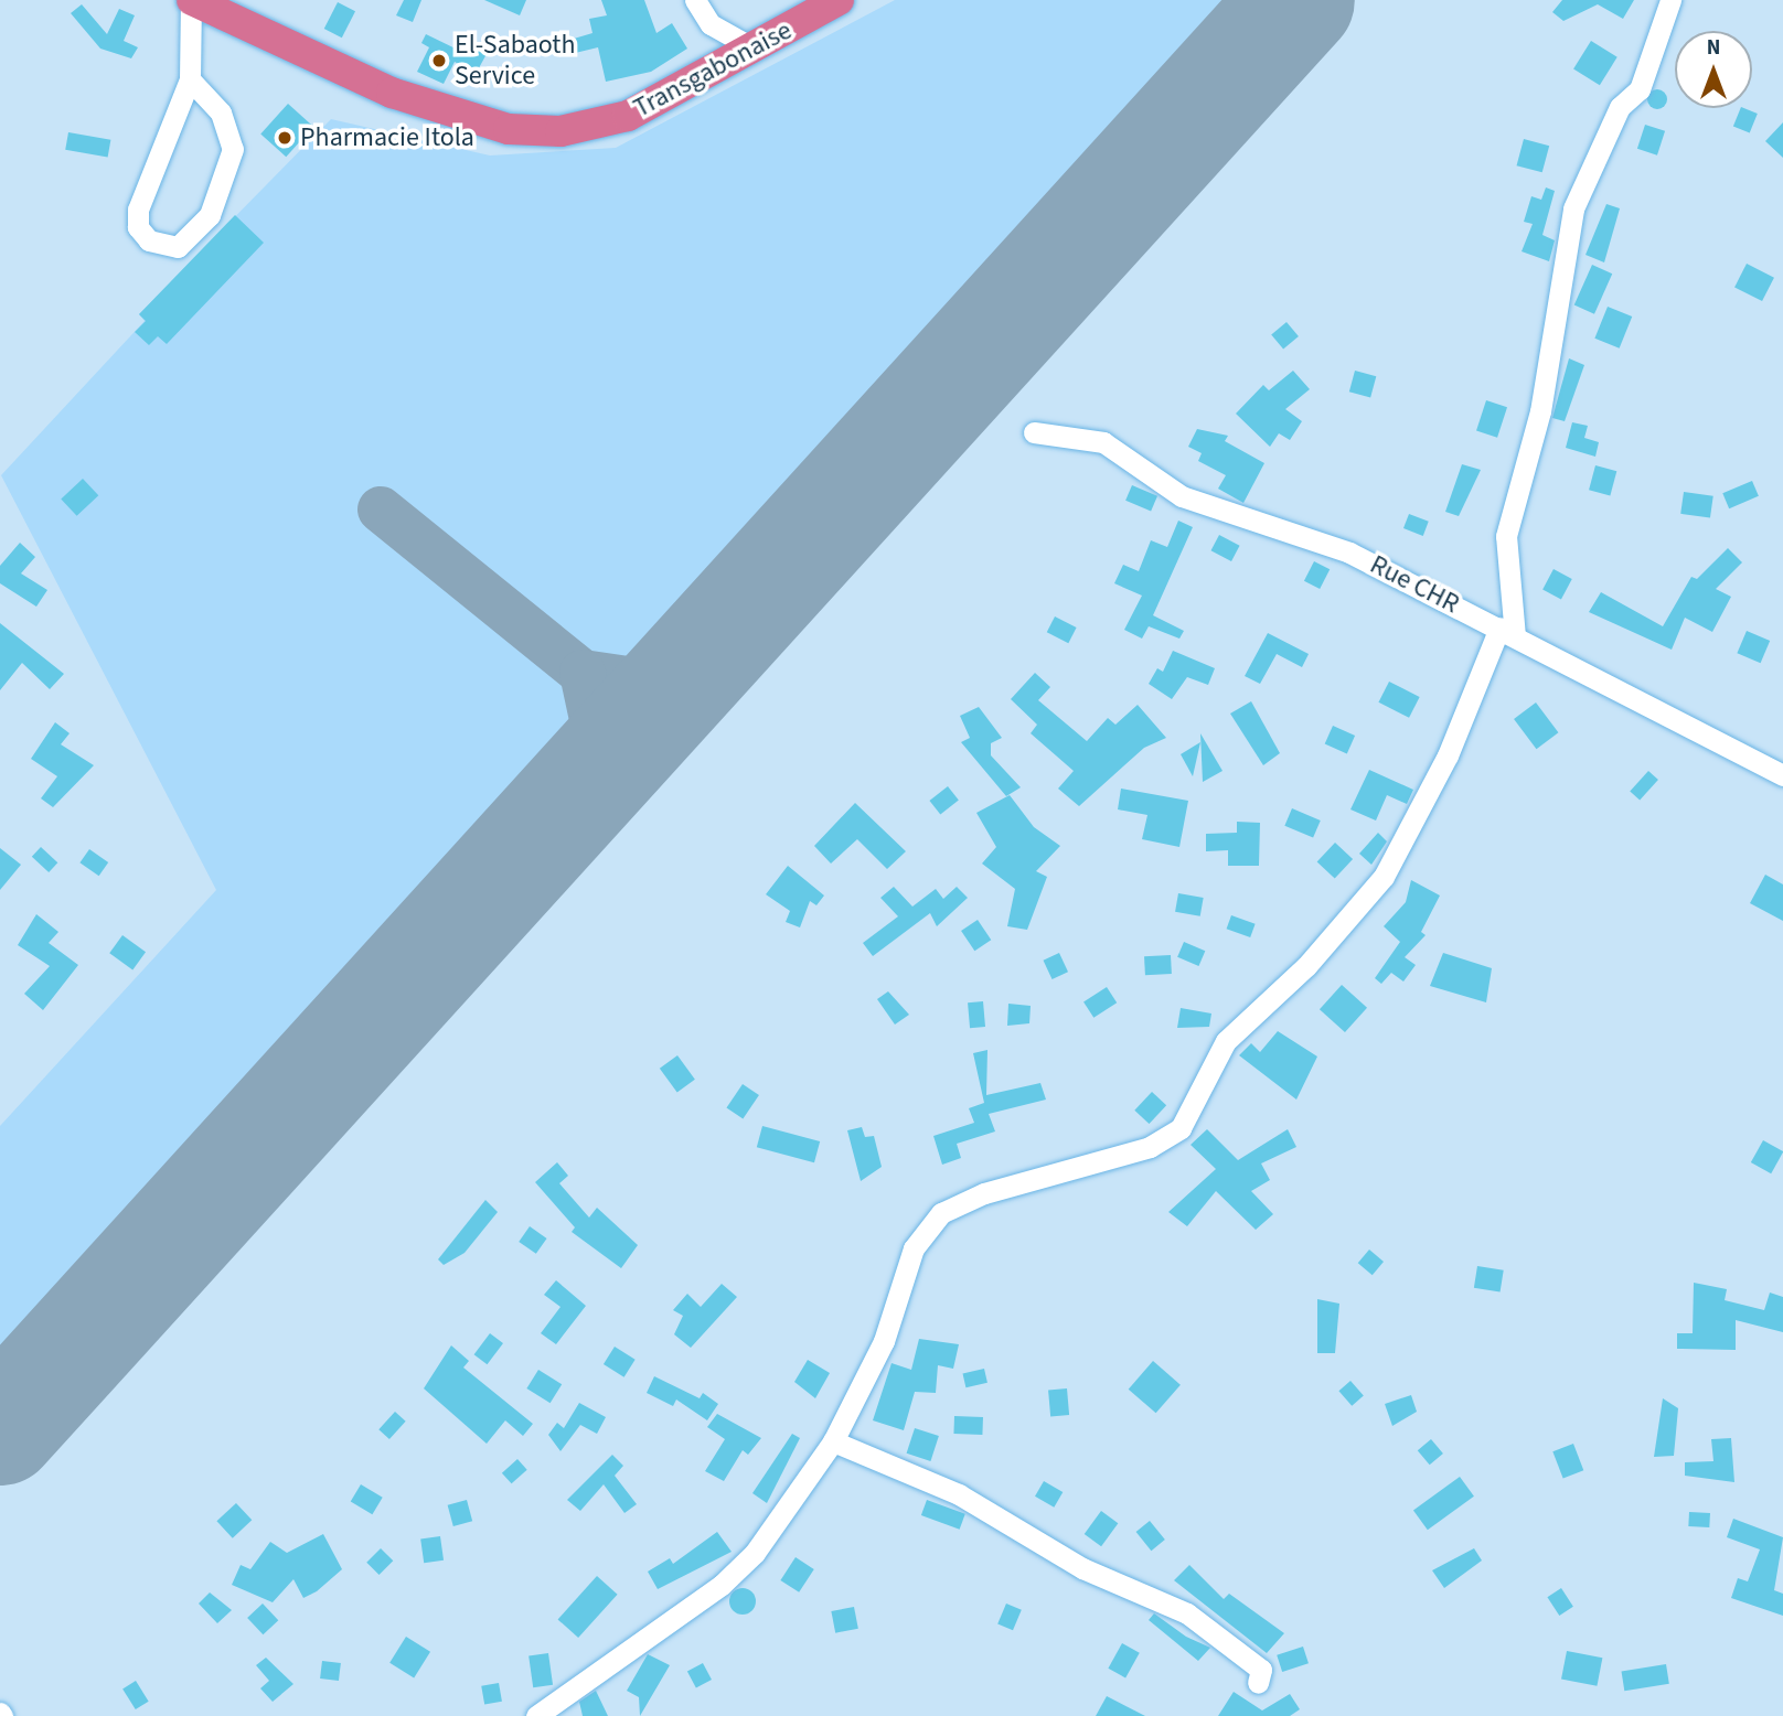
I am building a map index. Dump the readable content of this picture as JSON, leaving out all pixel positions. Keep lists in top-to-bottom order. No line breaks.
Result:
{"streets":{"highway":["Transgabonaise"],"street":["Rue CHR"]},"places":["El-Sabaoth Service","Pharmacie Itola"],"north":"top"}
